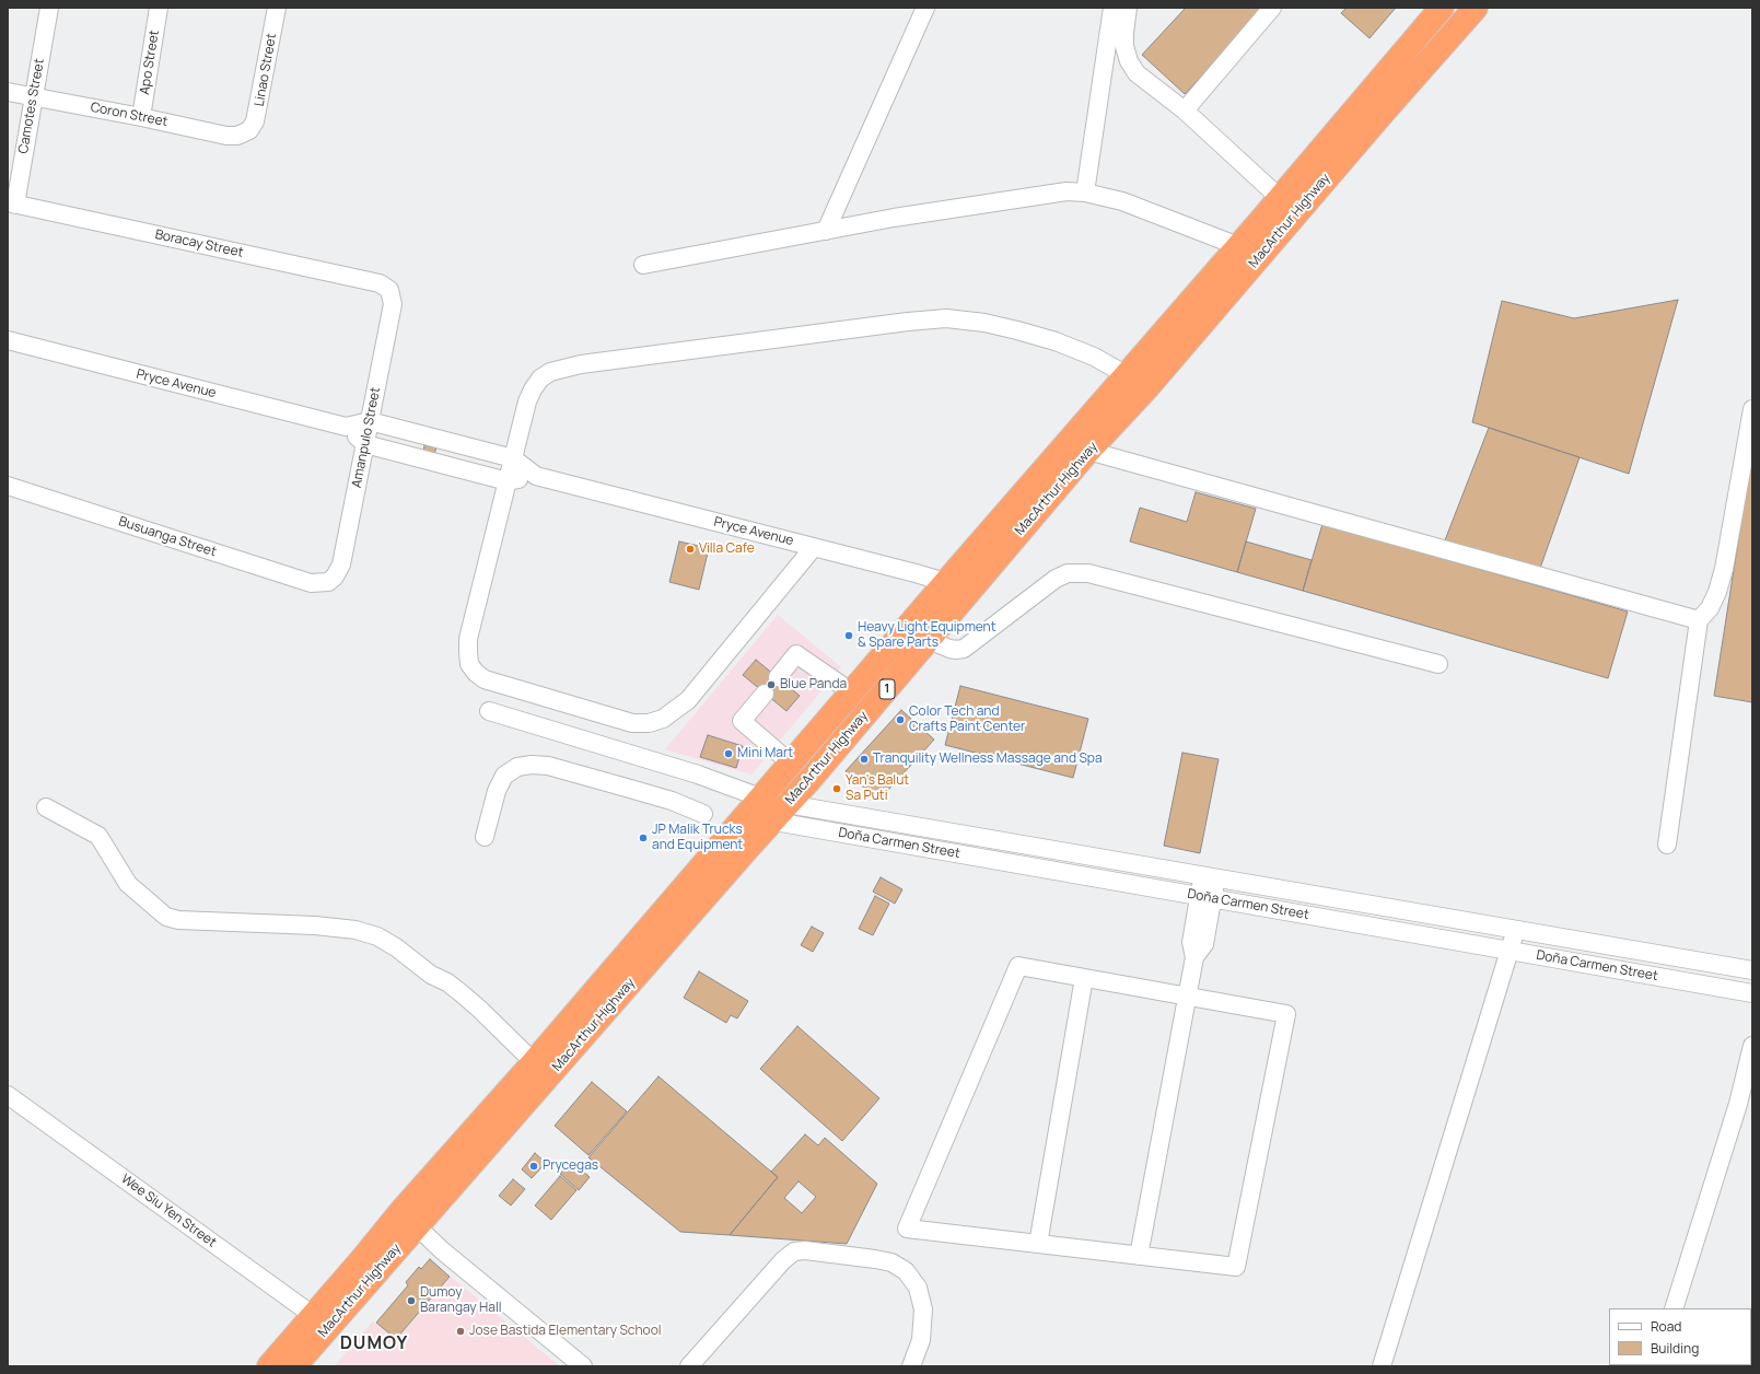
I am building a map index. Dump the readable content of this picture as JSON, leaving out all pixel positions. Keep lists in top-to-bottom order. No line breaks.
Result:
{"streets":{"highway":["MacArthur Highway","1"],"street":["Apo Street","Linao Street","Camotes Street","Coron Street","Boracay Street","Pryce Avenue","Amanpulo Street","Busuanga Street","Doña Carmen Street","Wee Siu Yen Street"]},"crossings":[["Apo Street","Coron Street"],["Linao Street","Coron Street"],["Camotes Street","Coron Street"],["Camotes Street","Boracay Street"],["MacArthur Highway","Pryce Avenue"],["MacArthur Highway","Doña Carmen Street"],["MacArthur Highway","Wee Siu Yen Street"],["Boracay Street","Amanpulo Street"],["Pryce Avenue","Amanpulo Street"],["Amanpulo Street","Busuanga Street"]],"districts":["DUMOY"],"places":["Villa Cafe","Heavy Light Equipment & Spare Parts","Blue Panda","Color Tech and Crafts Paint Center","Mini Mart","Tranquility Wellness Massage and Spa","Yan's Balut Sa Puti","JP Malik Trucks and Equipment","Prycegas","Dumoy Barangay Hall","Jose Bastida Elementary School"],"legend":["Road","Building"]}
